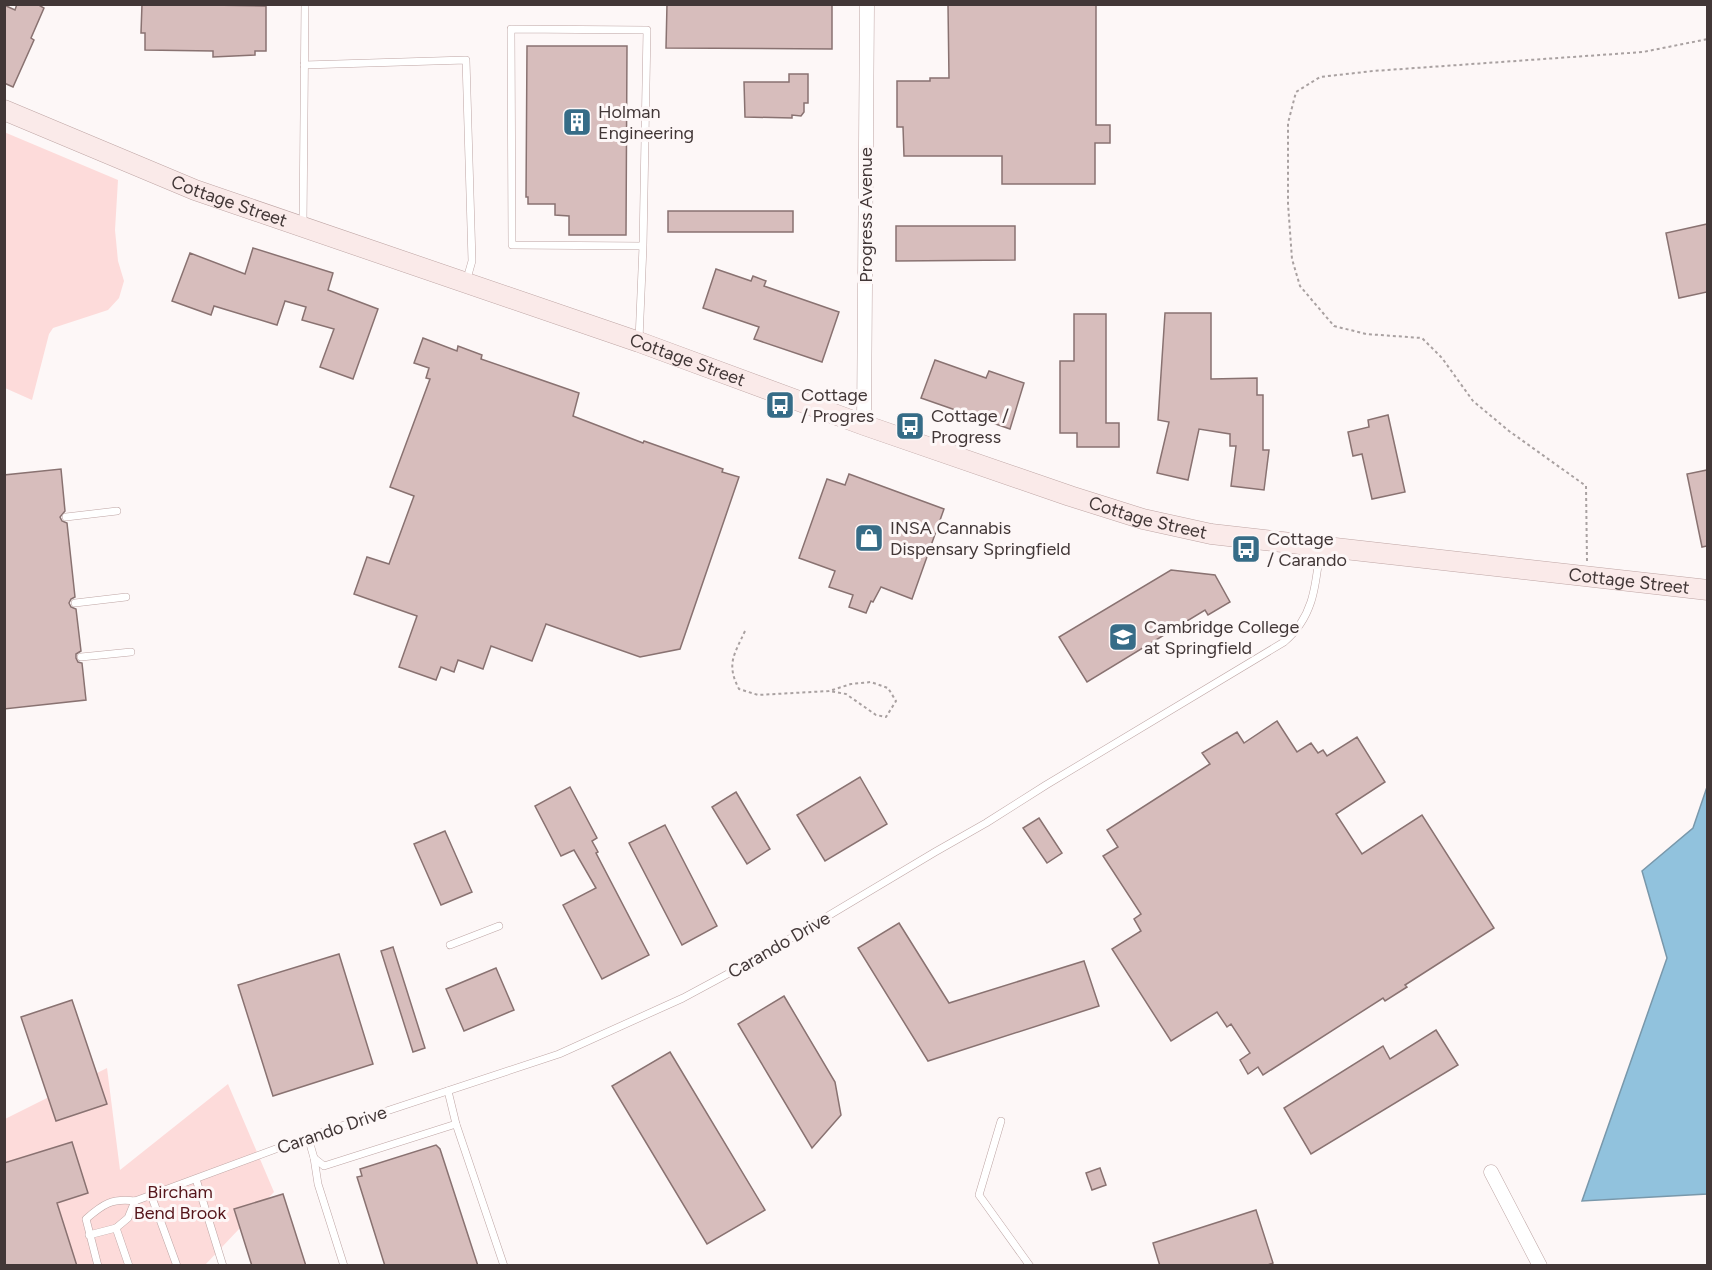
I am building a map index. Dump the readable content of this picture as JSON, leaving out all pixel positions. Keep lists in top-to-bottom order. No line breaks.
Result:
{"streets":{"main road":["Cottage Street"],"street":["Progress Avenue"],"lane":["Carando Drive"]},"crossings":[["Cottage Street","Progress Avenue"],["Cottage Street","Carando Drive"]],"parks":["Bircham Bend Brook"],"places":{"building":["Holman Engineering"],"bus stop":["Cottage / Progres","Cottage / Progress","Cottage / Carando"],"shop":["INSA Cannabis Dispensary Springfield"],"school or university":["Cambridge College at Springfield"]}}
